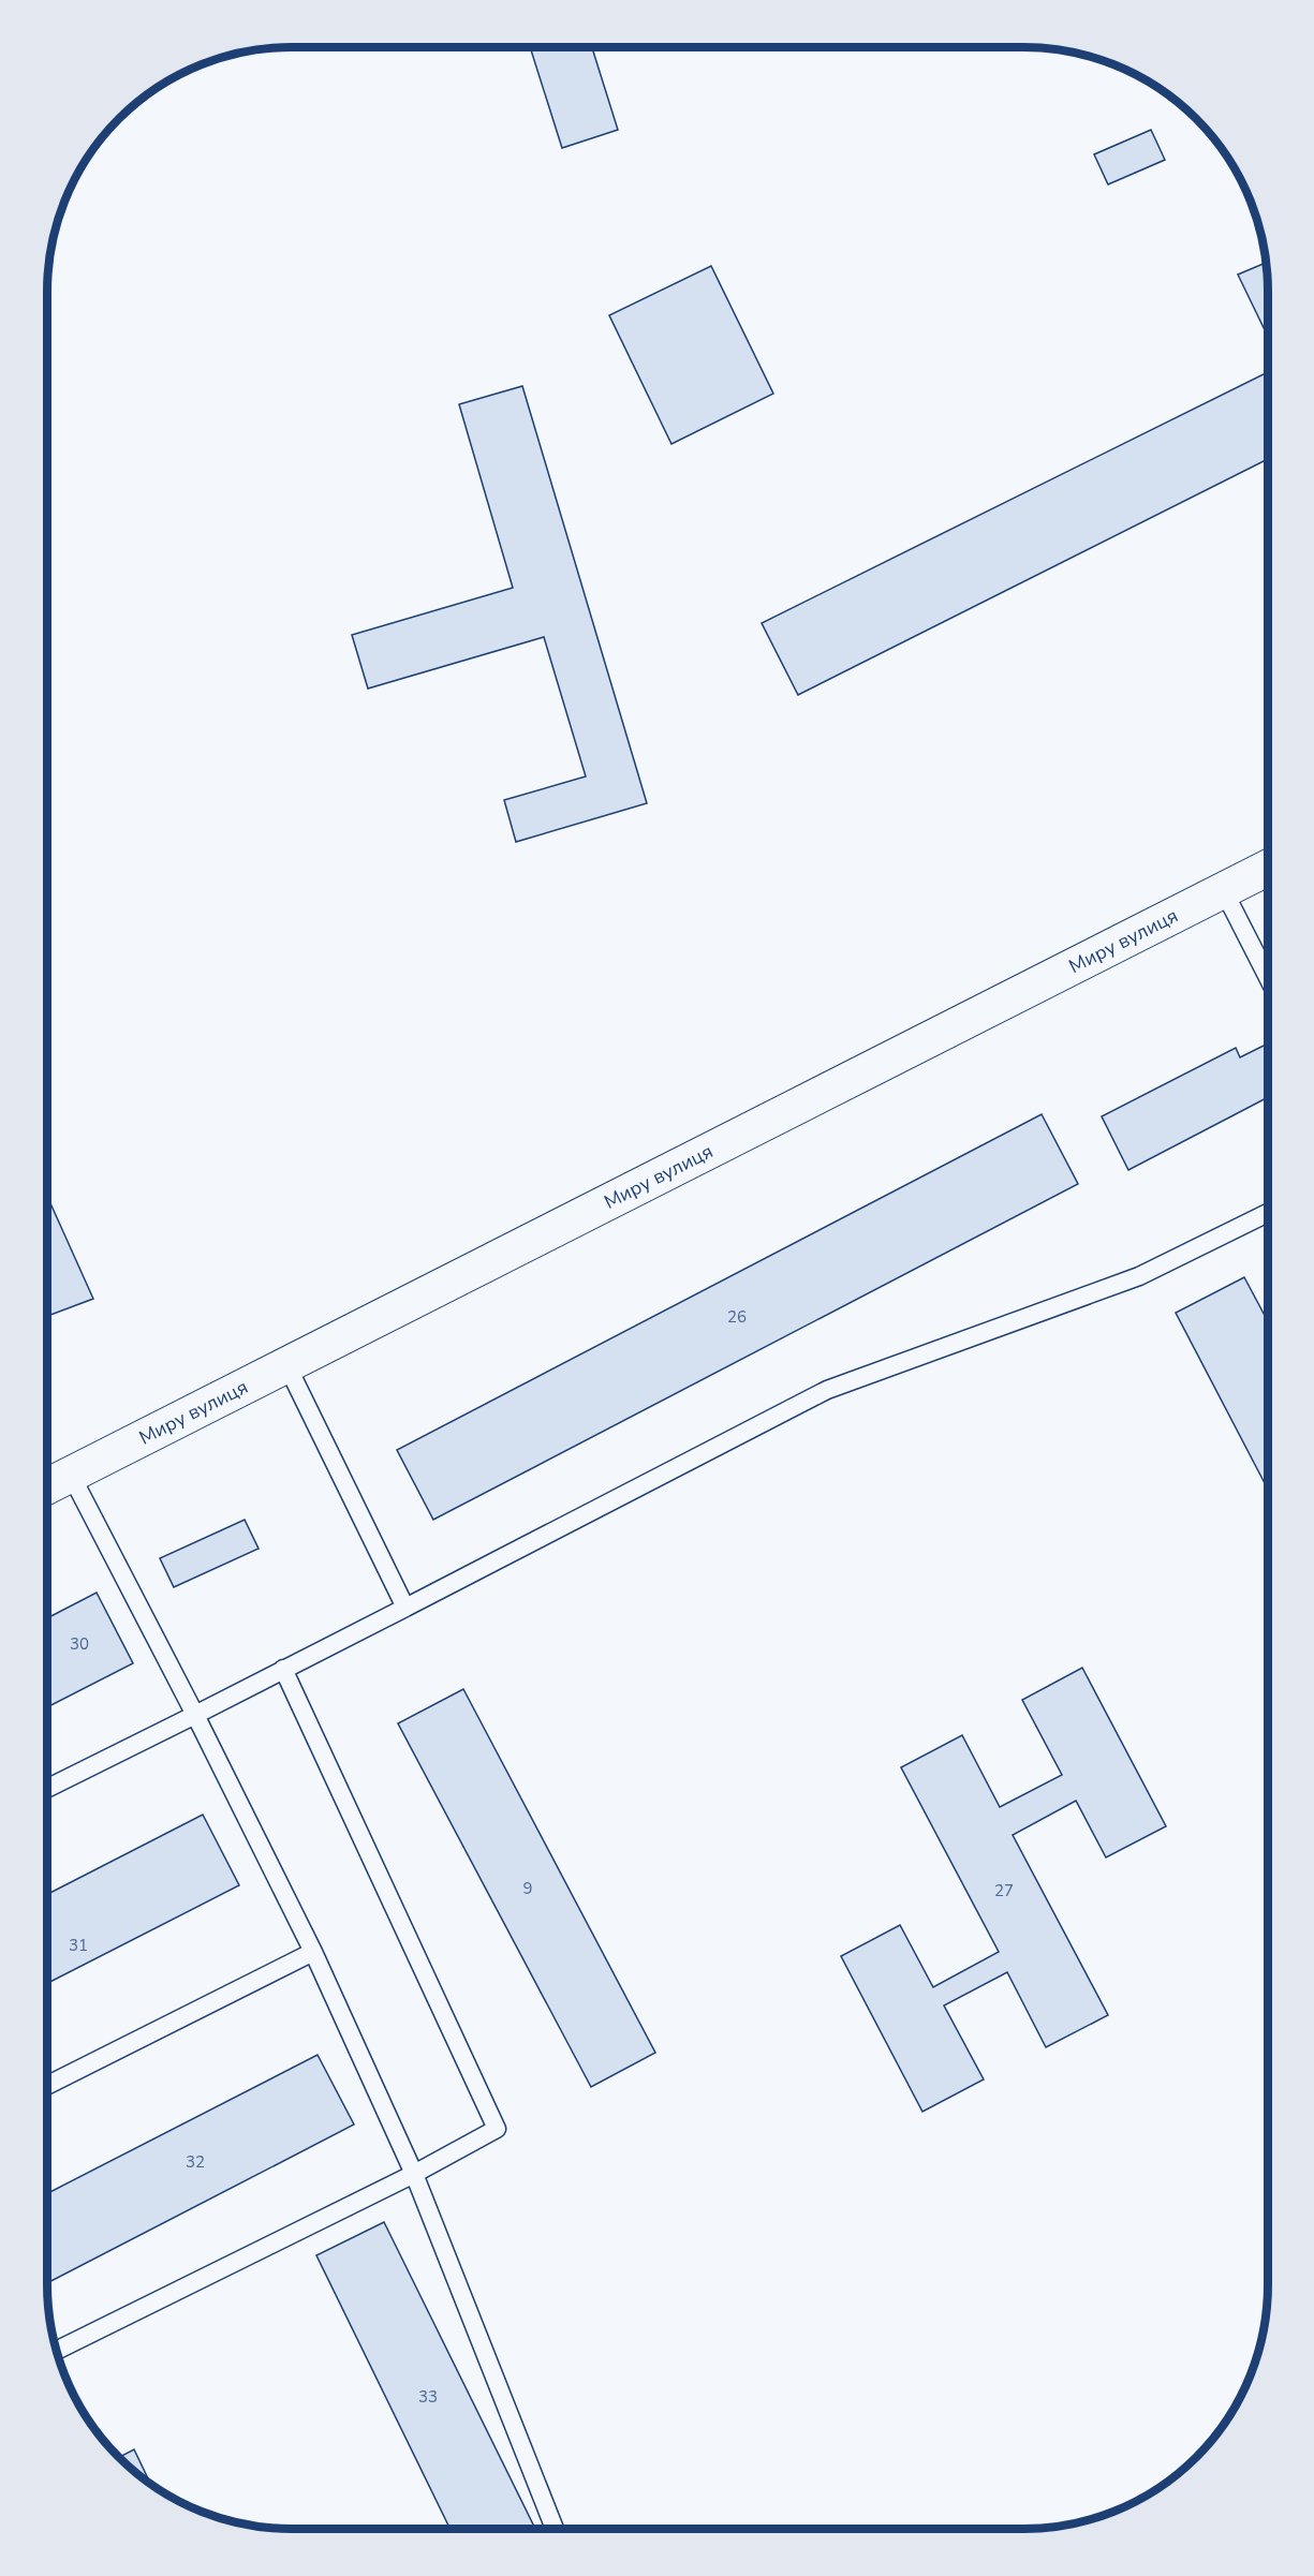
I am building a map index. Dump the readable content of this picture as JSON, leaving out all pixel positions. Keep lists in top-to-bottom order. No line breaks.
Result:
{"streets":{"street":["Миру вулиця"]},"house_numbers":["26","30","9","27","31","32","33"]}
